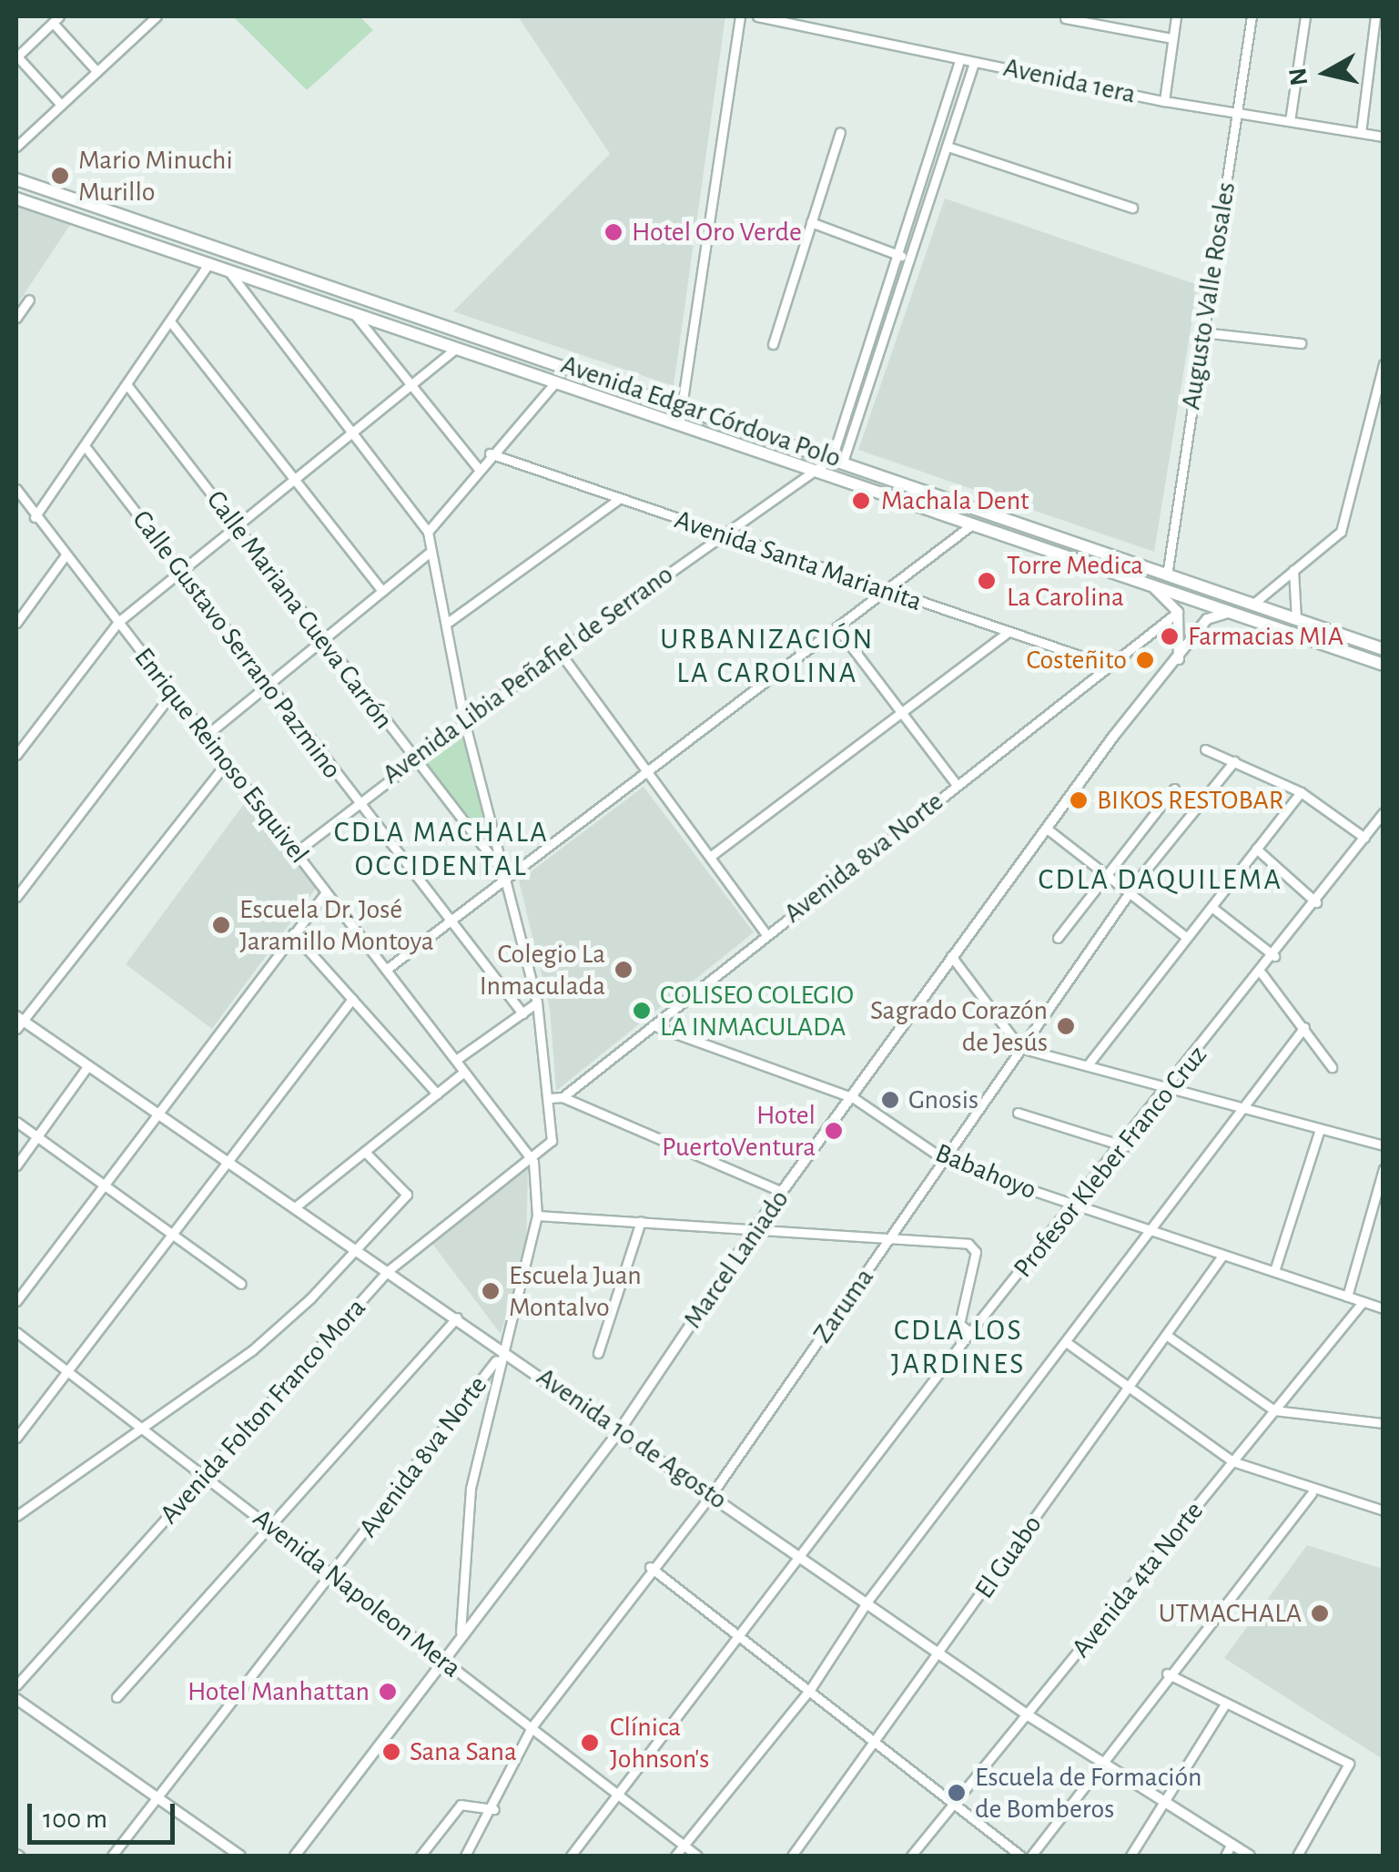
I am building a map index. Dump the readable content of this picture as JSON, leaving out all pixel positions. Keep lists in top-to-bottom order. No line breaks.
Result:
{"streets":{"main road":["Avenida Edgar Córdova Polo"],"street":["Avenida 1era","Augusto Valle Rosales","Avenida Santa Marianita","Calle Mariana Cueva Carrón","Calle Gustavo Serrano Pazmino","Avenida Libia Peñafiel de Serrano","Enrique Reinoso Esquivel","Avenida 8va Norte","Profesor Kleber Franco Cruz","Babahoyo","Marcel Laniado","Zaruma","Avenida Folton Franco Mora","Avenida 10 de Agosto","El Guabo","Avenida 4ta Norte","Avenida Napoleon Mera"]},"crossings":[["Avenida 1era","Augusto Valle Rosales"],["Augusto Valle Rosales","Avenida Edgar Córdova Polo"],["Avenida Edgar Córdova Polo","Avenida Libia Peñafiel de Serrano"],["Avenida Edgar Córdova Polo","Marcel Laniado"],["Avenida Santa Marianita","Avenida Libia Peñafiel de Serrano"],["Avenida Santa Marianita","Avenida 8va Norte"],["Calle Mariana Cueva Carrón","Avenida Libia Peñafiel de Serrano"],["Calle Gustavo Serrano Pazmino","Avenida Libia Peñafiel de Serrano"],["Avenida Libia Peñafiel de Serrano","Enrique Reinoso Esquivel"],["Enrique Reinoso Esquivel","Avenida Folton Franco Mora"],["Avenida 8va Norte","Babahoyo"],["Avenida 8va Norte","Avenida 10 de Agosto"],["Avenida 8va Norte","Avenida Napoleon Mera"],["Profesor Kleber Franco Cruz","Babahoyo"],["Profesor Kleber Franco Cruz","Avenida 10 de Agosto"],["Profesor Kleber Franco Cruz","Avenida Napoleon Mera"],["Babahoyo","Marcel Laniado"],["Babahoyo","Zaruma"],["Babahoyo","El Guabo"],["Babahoyo","Avenida 4ta Norte"],["Marcel Laniado","Avenida 10 de Agosto"],["Marcel Laniado","Avenida Napoleon Mera"],["Zaruma","Avenida 10 de Agosto"],["Zaruma","Avenida Napoleon Mera"],["Avenida Folton Franco Mora","Avenida 10 de Agosto"],["Avenida Folton Franco Mora","Avenida Napoleon Mera"],["Avenida 10 de Agosto","El Guabo"],["Avenida 10 de Agosto","Avenida 4ta Norte"]],"districts":["URBANIZACIÓN LA CAROLINA","CDLA MACHALA OCCIDENTAL","CDLA DAQUILEMA","CDLA LOS JARDINES"],"places":["Mario Minuchi Murillo","Hotel Oro Verde","Machala Dent","Torre Medica La Carolina","Farmacias MIA","Costeñito","BIKOS RESTOBAR","Escuela Dr. José Jaramillo Montoya","Colegio La Inmaculada","COLISEO COLEGIO LA INMACULADA","Sagrado Corazón de Jesús","Gnosis","Hotel PuertoVentura","Escuela Juan Montalvo","UTMACHALA","Hotel Manhattan","Clínica Johnson's","Sana Sana","Escuela de Formación de Bomberos"],"scale_bar":"100 m","north":"left"}
